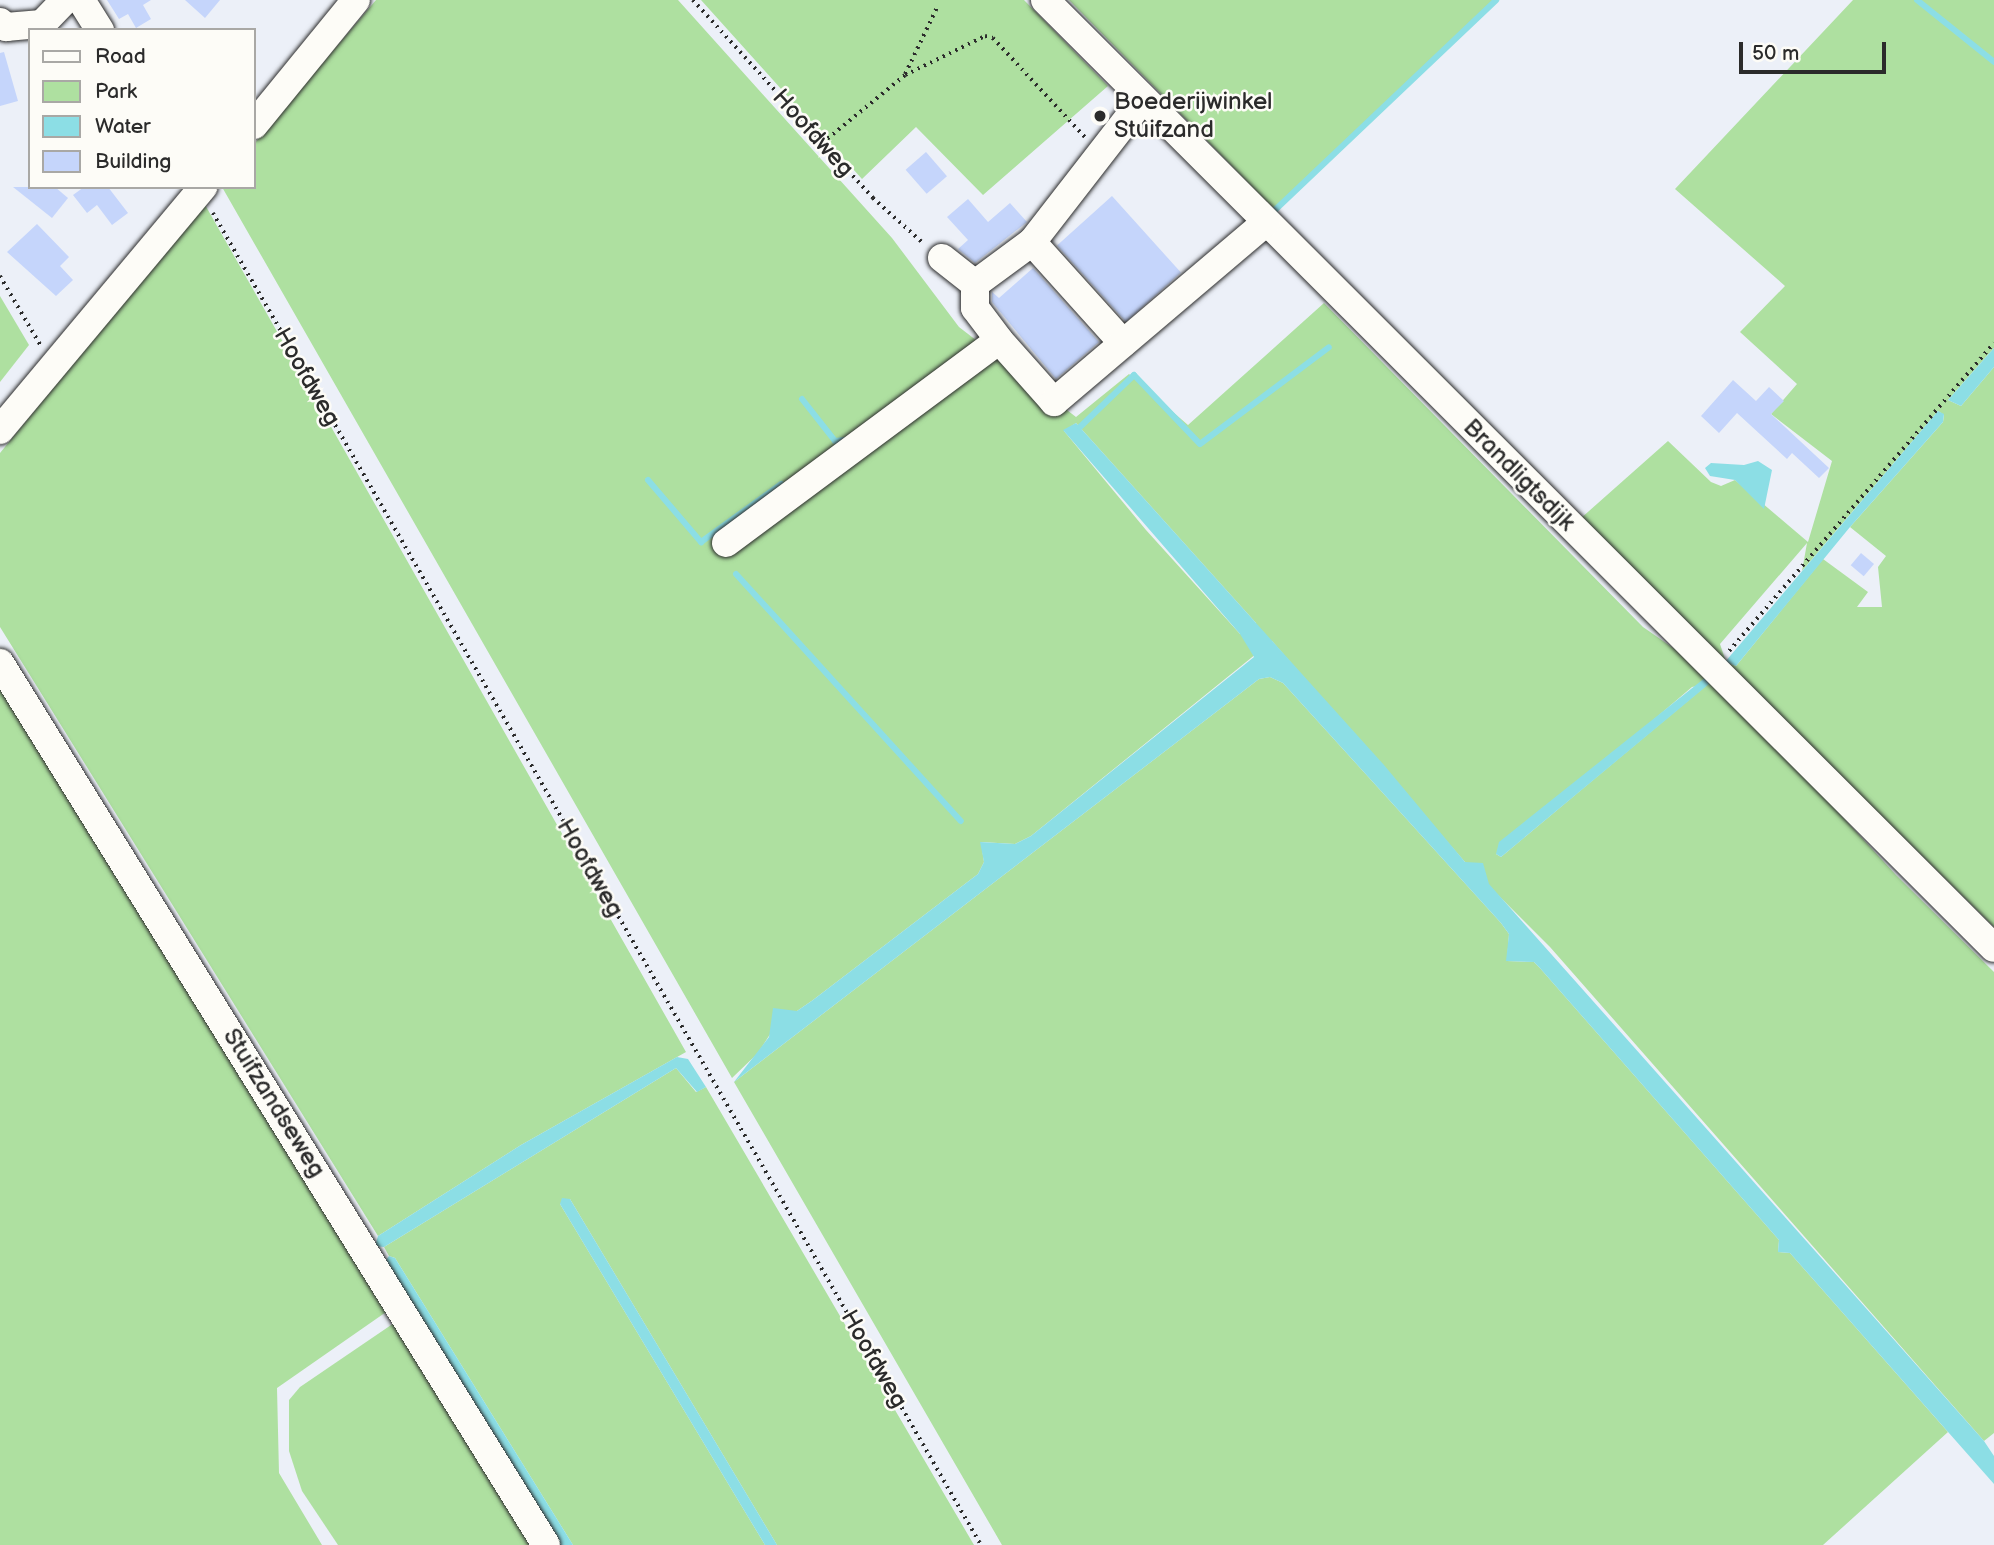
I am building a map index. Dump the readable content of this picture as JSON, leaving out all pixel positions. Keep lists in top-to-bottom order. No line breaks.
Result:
{"streets":{"street":["Brandligtsdijk","Stuifzandseweg"],"path":["Hoofdweg"]},"places":["Boederijwinkel Stuifzand"],"legend":["Road","Park","Water","Building"],"scale_bar":"50 m"}
